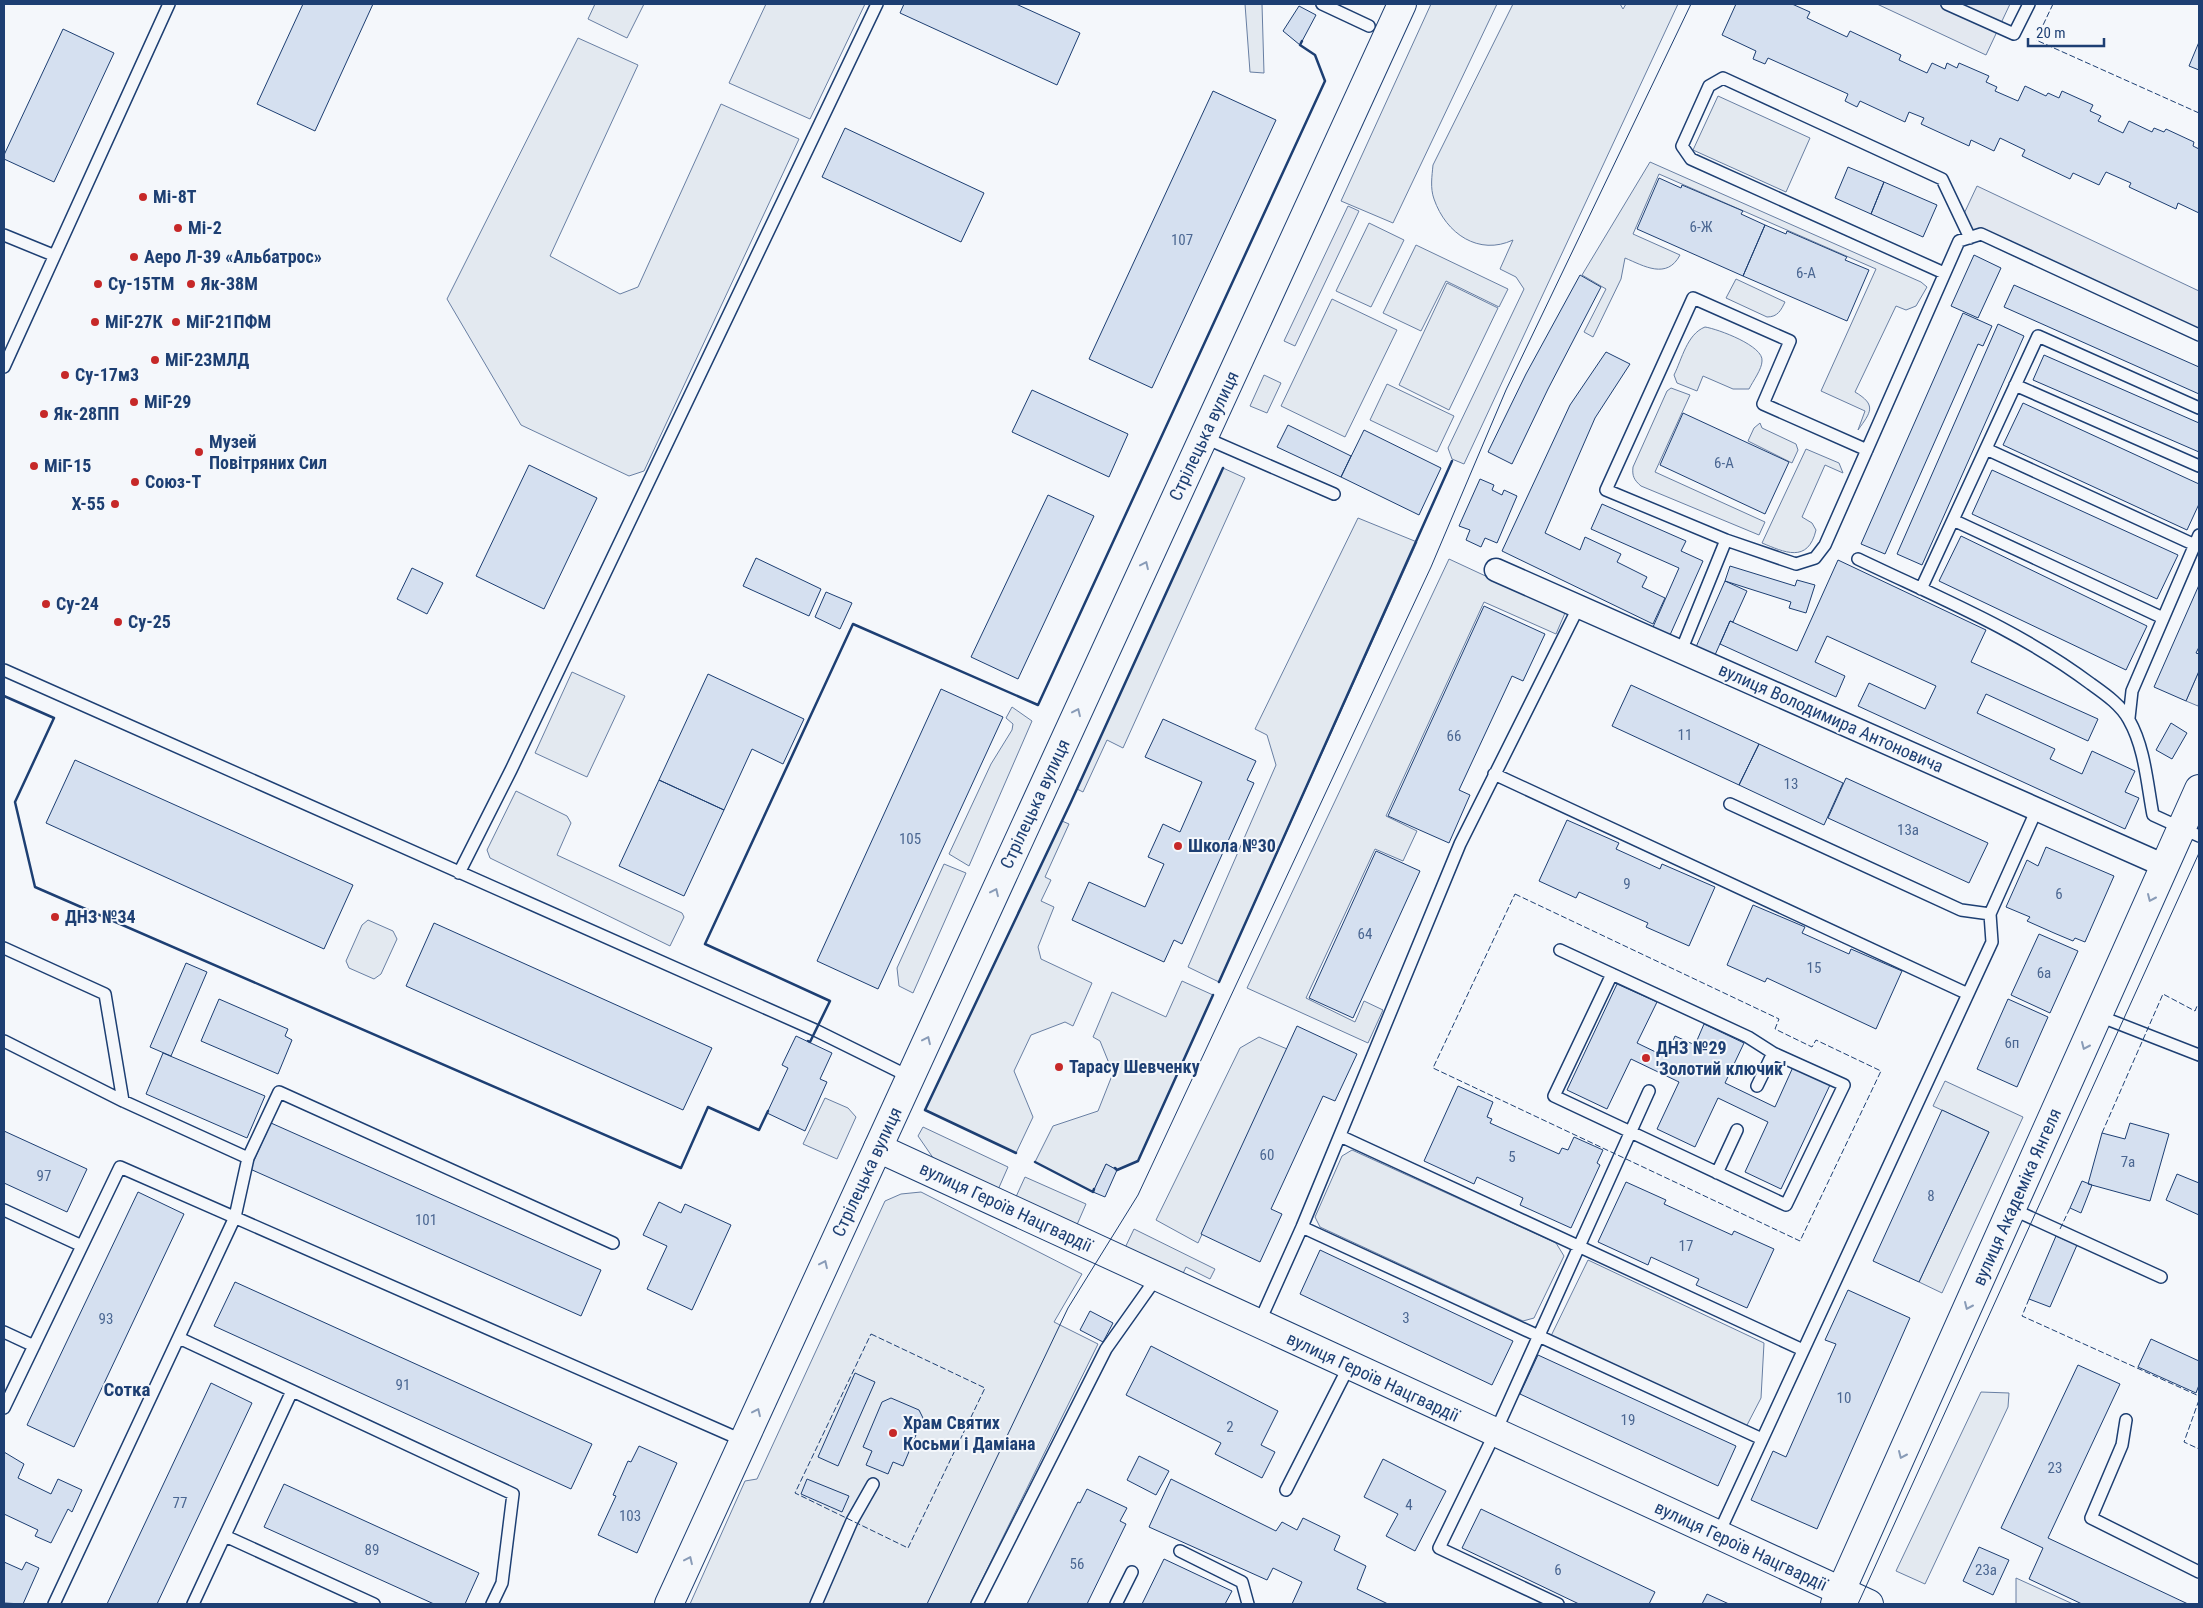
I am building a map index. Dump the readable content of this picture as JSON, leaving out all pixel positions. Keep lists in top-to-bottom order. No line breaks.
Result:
{"streets":{"main road":["Стрілецька вулиця","вулиця Академіка Янгеля","вулиця Героїв Нацгвардії"],"street":["вулиця Володимира Антоновича"]},"crossings":[["Стрілецька вулиця","вулиця Героїв Нацгвардії"],["вулиця Володимира Антоновича","вулиця Академіка Янгеля"],["вулиця Академіка Янгеля","вулиця Героїв Нацгвардії"]],"one_way":["Стрілецька вулиця","вулиця Академіка Янгеля"],"districts":["Сотка"],"places":["Мі-8Т","Мі-2","Аеро Л-39 «Альбатрос»","Су-15ТМ","Як-38М","МіГ-27К","МіГ-21ПФМ","МіГ-23МЛД","Су-17м3","МіГ-29","Як-28ПП","Музей Повітряних Сил","МіГ-15","Союз-Т","Х-55","Су-24","Су-25","Школа №30","ДНЗ №34","ДНЗ №29 'Золотий ключик'","Тарасу Шевченку","Храм Святих Косьми і Даміана"],"house_numbers":["6-Ж","107","6-А","6-А","11","66","13","13а","105","9","6","64","15","6а","6п","60","5","7а","97","8","101","17","3","93","91","10","19","2","23","77","4","103","89","56","6","23а"],"scale_bar":"20 m"}
